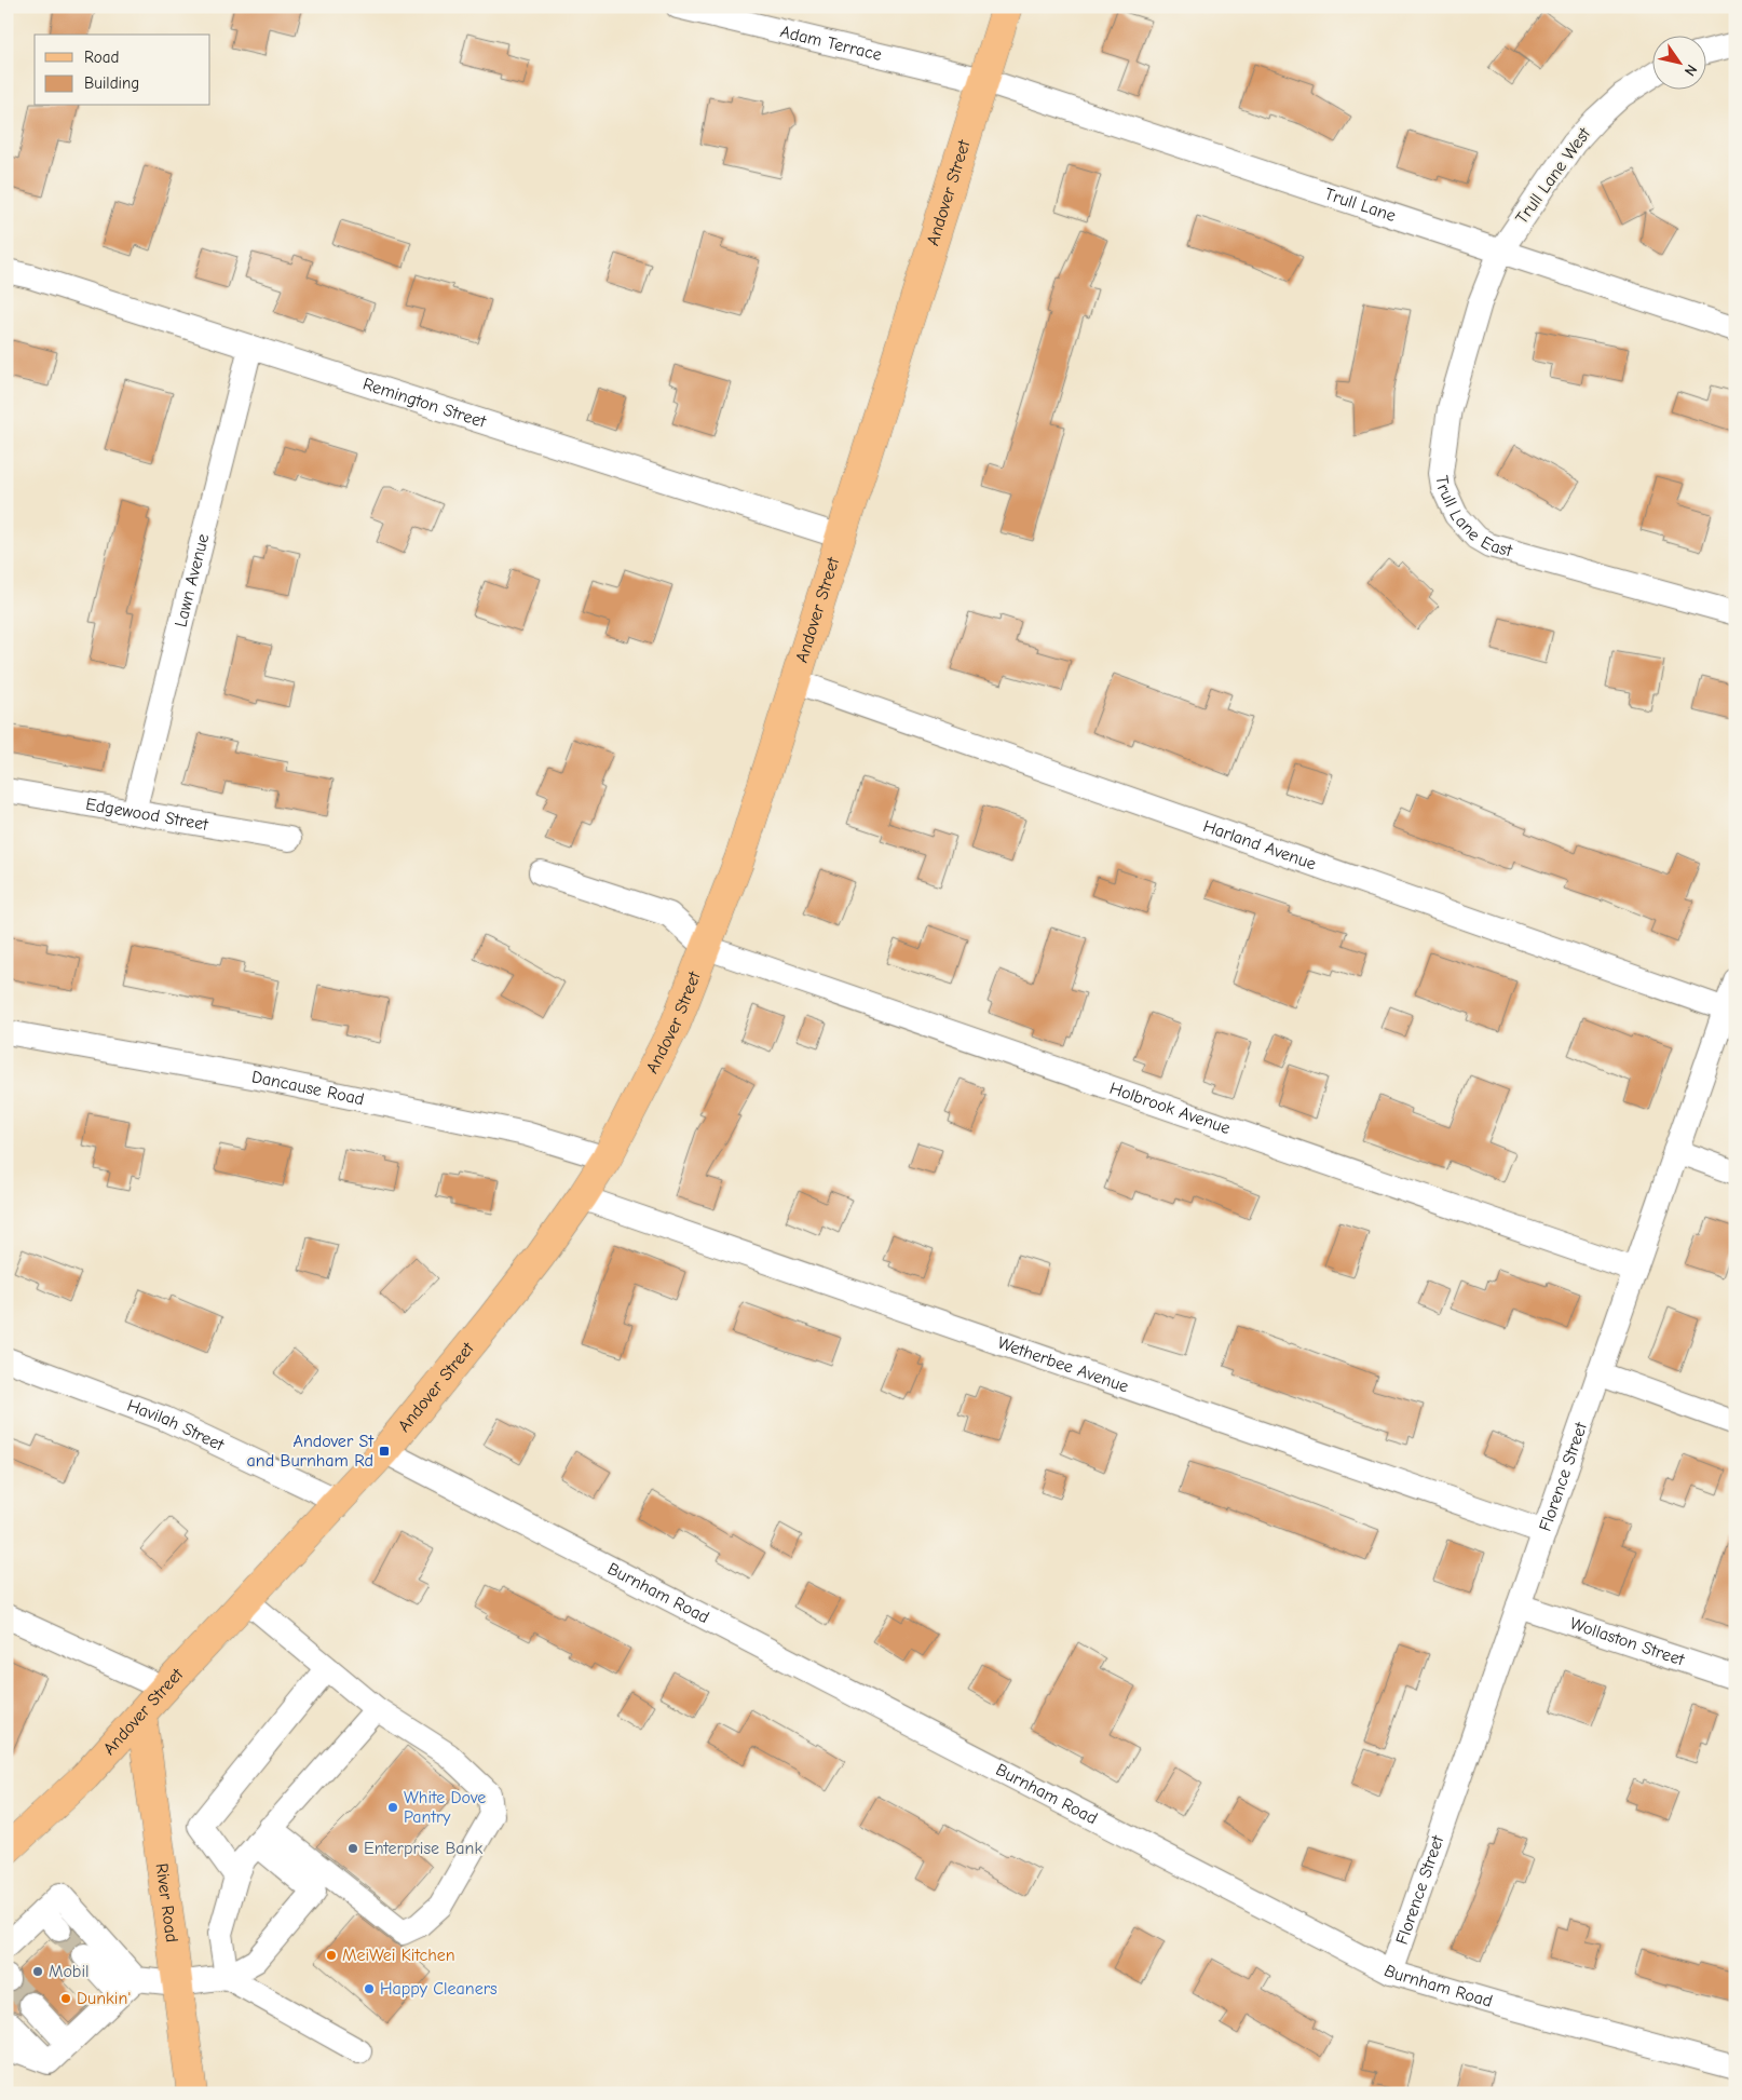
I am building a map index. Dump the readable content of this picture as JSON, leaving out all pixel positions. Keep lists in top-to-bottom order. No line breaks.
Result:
{"streets":{"main road":["Andover Street","River Road"],"street":["Adam Terrace","Trull Lane West","Trull Lane","Remington Street","Trull Lane East","Lawn Avenue","Edgewood Street","Harland Avenue","Dancause Road","Holbrook Avenue","Wetherbee Avenue","Havilah Street","Florence Street","Burnham Road","Wollaston Street"]},"crossings":[["Adam Terrace","Andover Street"],["Adam Terrace","Trull Lane"],["Trull Lane West","Trull Lane"],["Trull Lane West","Trull Lane East"],["Andover Street","Trull Lane"],["Andover Street","Remington Street"],["Andover Street","Harland Avenue"],["Andover Street","Dancause Road"],["Andover Street","Holbrook Avenue"],["Andover Street","Wetherbee Avenue"],["Andover Street","Havilah Street"],["Andover Street","Burnham Road"],["Andover Street","River Road"],["Trull Lane","Trull Lane East"],["Remington Street","Lawn Avenue"],["Lawn Avenue","Edgewood Street"],["Harland Avenue","Florence Street"],["Holbrook Avenue","Florence Street"],["Wetherbee Avenue","Florence Street"],["Florence Street","Burnham Road"],["Florence Street","Wollaston Street"]],"places":{"transit":["Andover St and Burnham Rd"],"other":["White Dove Pantry","Enterprise Bank","MeiWei Kitchen","Mobil","Happy Cleaners","Dunkin'"]},"legend":["Road","Building"],"north":"bottom right"}
